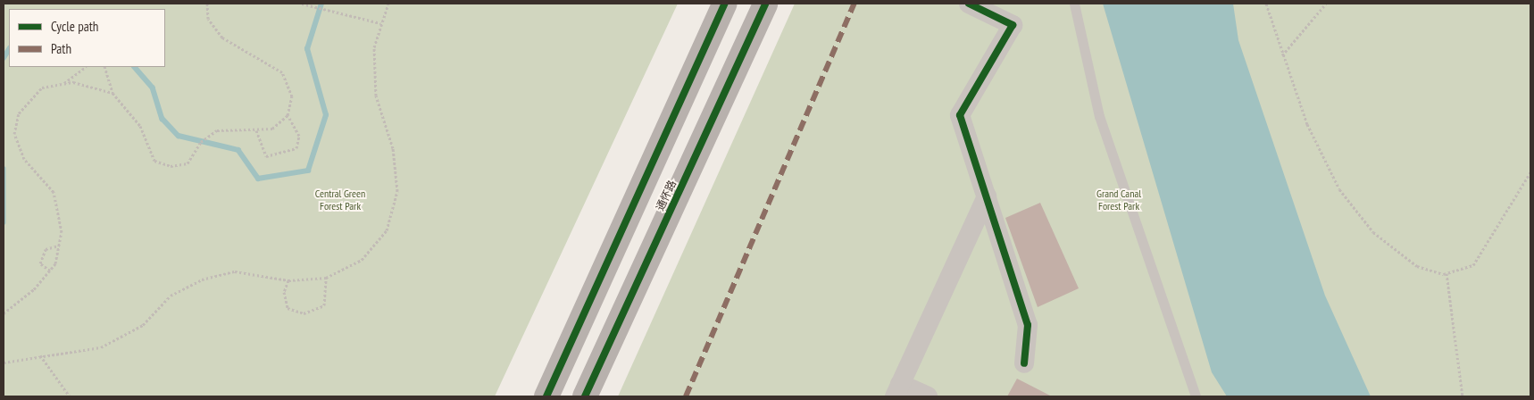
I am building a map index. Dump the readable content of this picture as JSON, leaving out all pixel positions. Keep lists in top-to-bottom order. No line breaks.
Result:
{"streets":{"main road":["通怀路"]},"parks":["Central Green Forest Park","Grand Canal Forest Park"],"legend":["Cycle path","Path"]}
